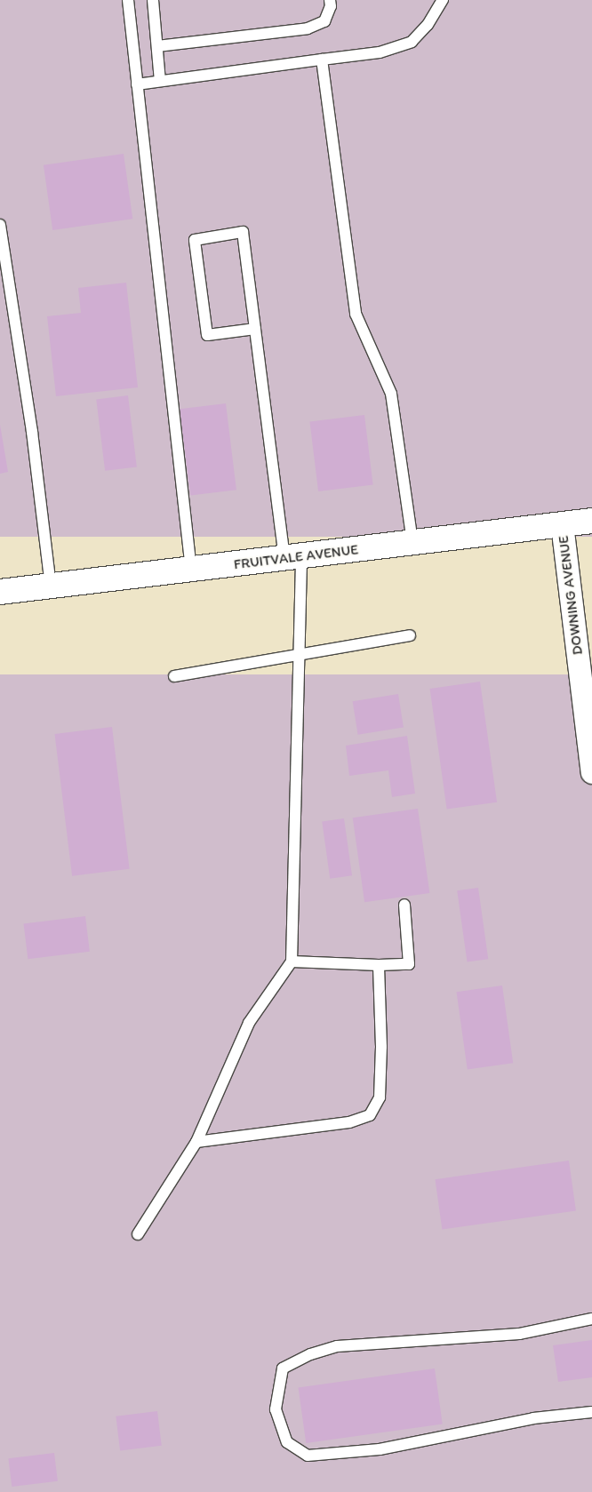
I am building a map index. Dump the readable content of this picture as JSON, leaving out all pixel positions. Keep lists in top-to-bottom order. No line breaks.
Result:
{"streets":{"main road":["FRUITVALE AVENUE"],"street":["DOWNING AVENUE"]},"crossings":[["FRUITVALE AVENUE","DOWNING AVENUE"]]}
